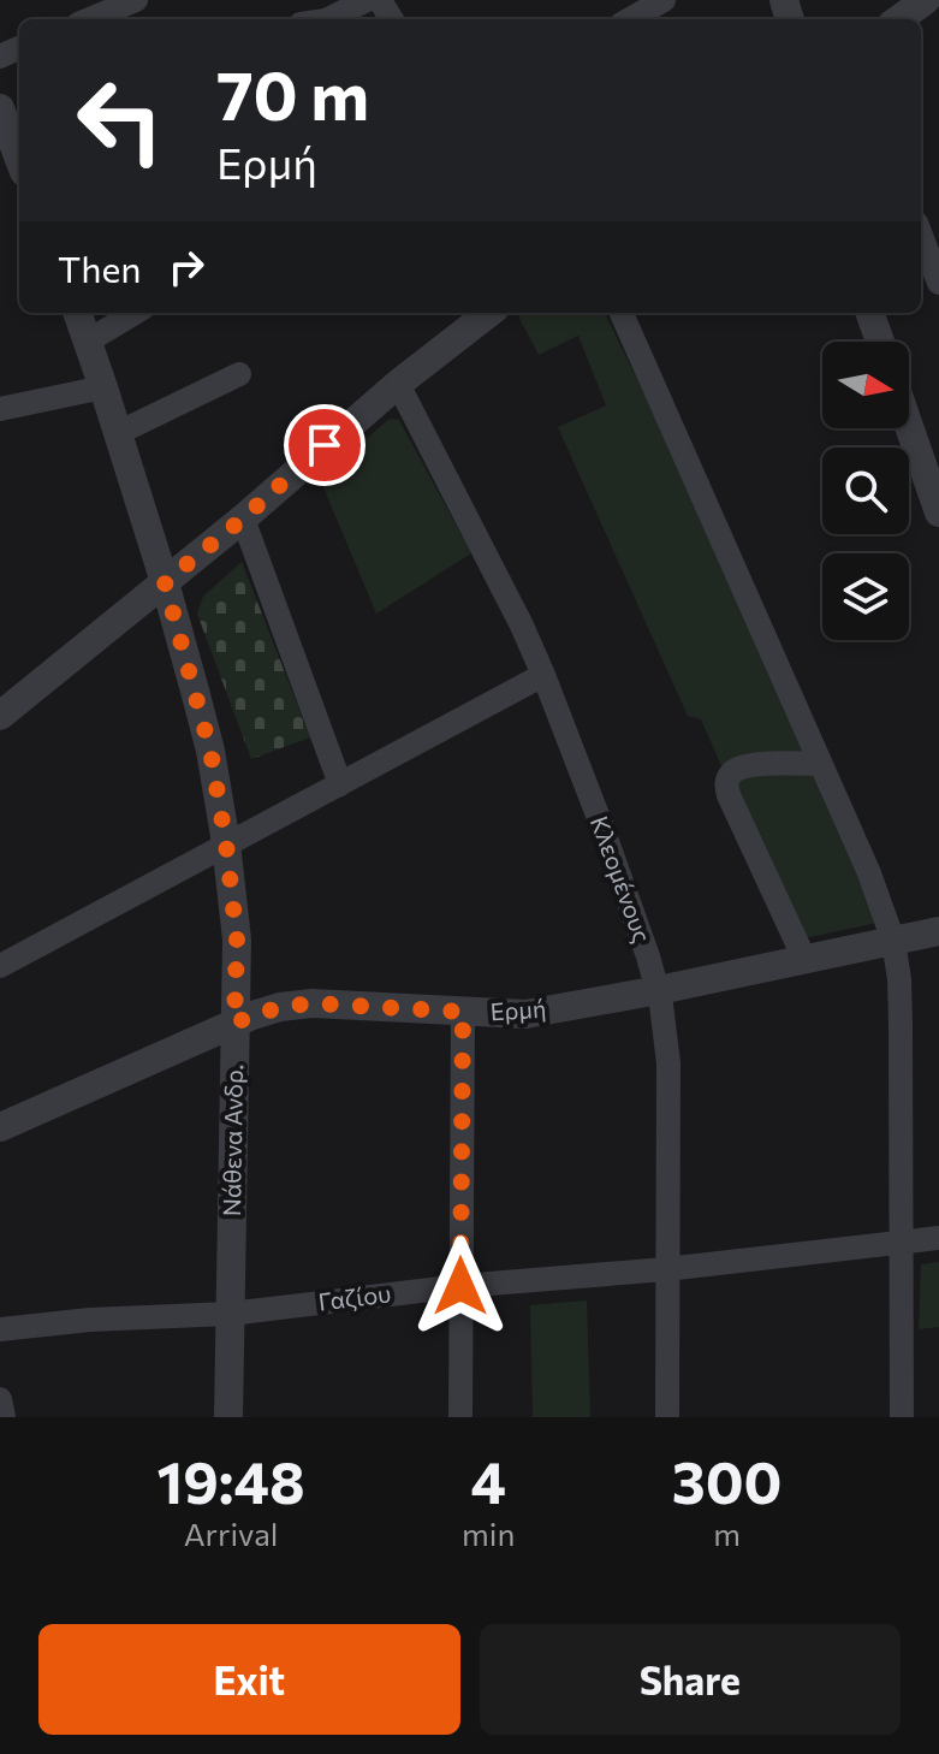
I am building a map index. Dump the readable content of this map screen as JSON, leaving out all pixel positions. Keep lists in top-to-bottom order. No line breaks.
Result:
{"streets":{"street":["Κλεομένους","Ερμή","Νάθενα Ανδρ.","Γαζίου"]},"crossings":[["Κλεομένους","Ερμή"],["Κλεομένους","Γαζίου"],["Ερμή","Νάθενα Ανδρ."],["Νάθενα Ανδρ.","Γαζίου"]],"north":"right","page":{"turn":["70 m","Ερμή"],"then":"Then","eta":["19:48","Arrival","4","min","300","m"],"buttons":["Exit","Share"]}}
